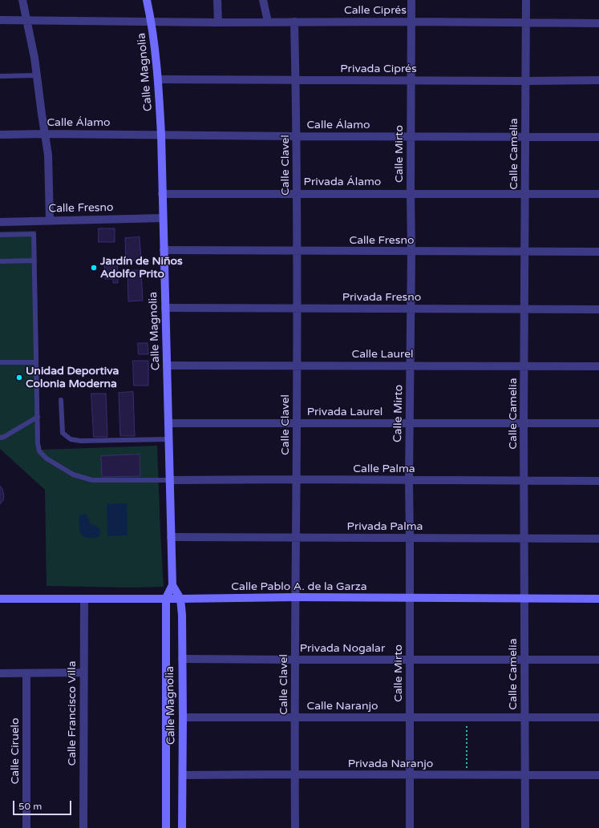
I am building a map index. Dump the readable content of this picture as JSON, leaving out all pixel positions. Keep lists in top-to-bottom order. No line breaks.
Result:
{"streets":{"street":["Calle Ciprés","Privada Ciprés","Calle Magnolia","Calle Álamo","Calle Mirto","Calle Camelia","Calle Clavel","Privada Álamo","Calle Fresno","Privada Fresno","Calle Laurel","Privada Laurel","Calle Palma","Privada Palma","Calle Pablo A. de la Garza","Privada Nogalar","Calle Naranjo","Calle Francisco Villa","Calle Ciruelo","Privada Naranjo"]},"crossings":[["Calle Ciprés","Calle Magnolia"],["Calle Ciprés","Calle Mirto"],["Calle Ciprés","Calle Camelia"],["Calle Ciprés","Calle Clavel"],["Privada Ciprés","Calle Magnolia"],["Privada Ciprés","Calle Mirto"],["Privada Ciprés","Calle Camelia"],["Privada Ciprés","Calle Clavel"],["Calle Magnolia","Calle Álamo"],["Calle Magnolia","Privada Álamo"],["Calle Magnolia","Calle Fresno"],["Calle Magnolia","Privada Fresno"],["Calle Magnolia","Calle Laurel"],["Calle Magnolia","Privada Laurel"],["Calle Magnolia","Calle Palma"],["Calle Magnolia","Privada Palma"],["Calle Magnolia","Calle Pablo A. de la Garza"],["Calle Magnolia","Privada Nogalar"],["Calle Magnolia","Calle Naranjo"],["Calle Magnolia","Privada Naranjo"],["Calle Álamo","Calle Mirto"],["Calle Álamo","Calle Camelia"],["Calle Álamo","Calle Clavel"],["Calle Mirto","Privada Álamo"],["Calle Mirto","Calle Fresno"],["Calle Mirto","Privada Fresno"],["Calle Mirto","Calle Laurel"],["Calle Mirto","Privada Laurel"],["Calle Mirto","Calle Palma"],["Calle Mirto","Privada Palma"],["Calle Mirto","Calle Pablo A. de la Garza"],["Calle Mirto","Privada Nogalar"],["Calle Mirto","Calle Naranjo"],["Calle Mirto","Privada Naranjo"],["Calle Camelia","Privada Álamo"],["Calle Camelia","Calle Fresno"],["Calle Camelia","Privada Fresno"],["Calle Camelia","Calle Laurel"],["Calle Camelia","Privada Laurel"],["Calle Camelia","Calle Palma"],["Calle Camelia","Privada Palma"],["Calle Camelia","Calle Pablo A. de la Garza"],["Calle Camelia","Privada Nogalar"],["Calle Camelia","Calle Naranjo"],["Calle Camelia","Privada Naranjo"],["Calle Clavel","Privada Álamo"],["Calle Clavel","Calle Fresno"],["Calle Clavel","Privada Fresno"],["Calle Clavel","Calle Laurel"],["Calle Clavel","Privada Laurel"],["Calle Clavel","Calle Palma"],["Calle Clavel","Privada Palma"],["Calle Clavel","Calle Pablo A. de la Garza"],["Calle Clavel","Privada Nogalar"],["Calle Clavel","Calle Naranjo"],["Calle Clavel","Privada Naranjo"],["Calle Pablo A. de la Garza","Calle Francisco Villa"]],"places":["Jardín de Niños Adolfo Prito","Unidad Deportiva Colonia Moderna"],"scale_bar":"50 m"}
